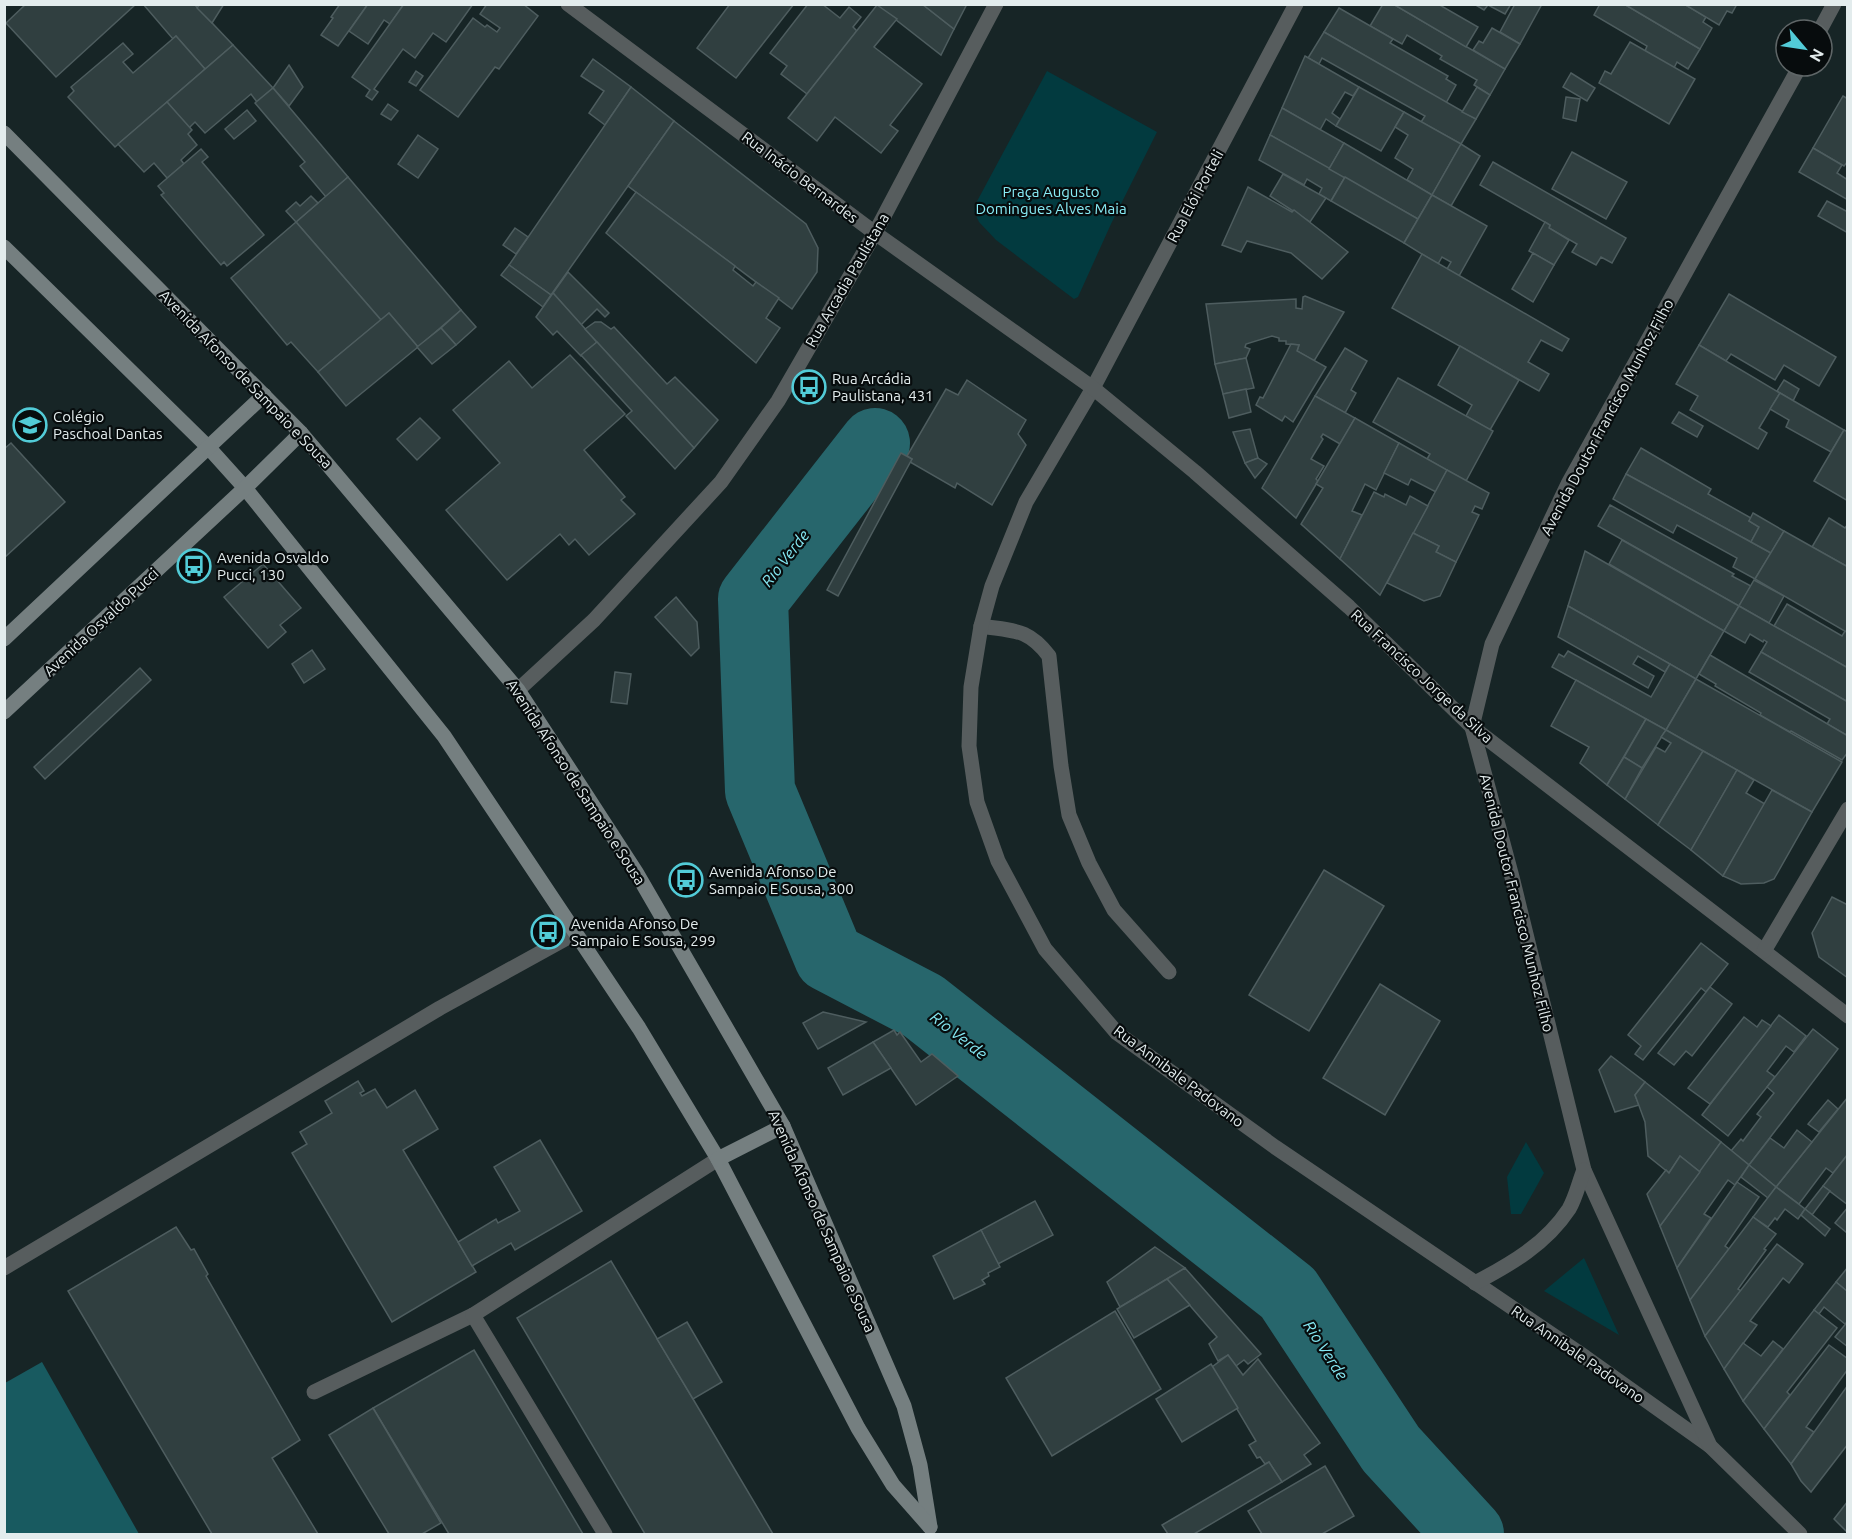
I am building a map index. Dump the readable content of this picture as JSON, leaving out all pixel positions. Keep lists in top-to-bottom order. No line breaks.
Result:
{"streets":{"main road":["Avenida Afonso de Sampaio e Sousa","Avenida Osvaldo Pucci"],"street":["Rua Inácio Bernardes","Rua Elói Porteli","Rua Arcadia Paulistana","Avenida Doutor Francisco Munhoz Filho","Rua Francisco Jorge da Silva","Rua Annibale Padovano"]},"crossings":[["Rua Inácio Bernardes","Rua Elói Porteli"],["Rua Inácio Bernardes","Rua Arcadia Paulistana"],["Rua Inácio Bernardes","Rua Francisco Jorge da Silva"],["Rua Inácio Bernardes","Rua Annibale Padovano"],["Rua Elói Porteli","Rua Francisco Jorge da Silva"],["Rua Elói Porteli","Rua Annibale Padovano"],["Rua Arcadia Paulistana","Avenida Afonso de Sampaio e Sousa"],["Avenida Afonso de Sampaio e Sousa","Avenida Osvaldo Pucci"],["Avenida Doutor Francisco Munhoz Filho","Rua Francisco Jorge da Silva"],["Avenida Doutor Francisco Munhoz Filho","Rua Annibale Padovano"],["Rua Francisco Jorge da Silva","Rua Annibale Padovano"]],"water":["Rio Verde"],"parks":["Praça Augusto Domingues Alves Maia"],"places":{"bus stop":["Rua Arcádia Paulistana, 431","Avenida Osvaldo Pucci, 130","Avenida Afonso De Sampaio E Sousa, 300","Avenida Afonso De Sampaio E Sousa, 299"],"school or university":["Colégio Paschoal Dantas"]},"north":"bottom right"}
